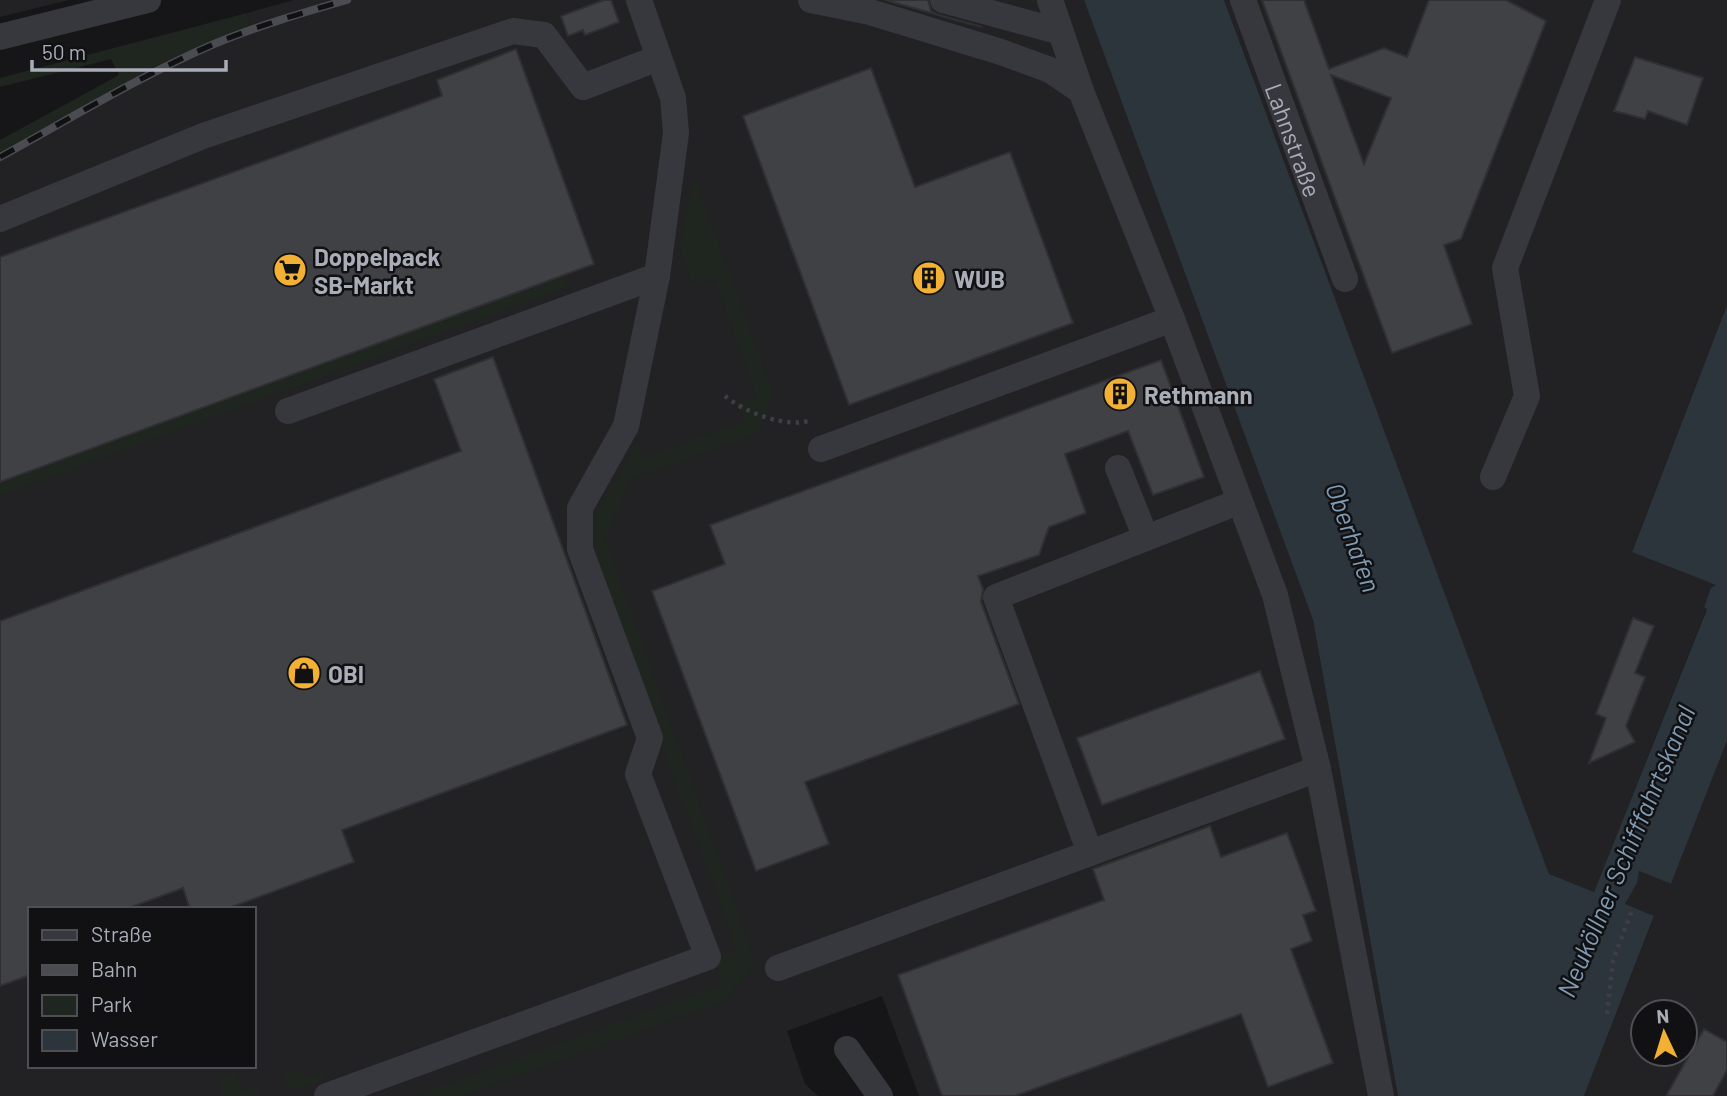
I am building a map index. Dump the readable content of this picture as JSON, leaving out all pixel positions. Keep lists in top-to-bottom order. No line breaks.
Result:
{"streets":{"street":["Lahnstraße"]},"water":["Oberhafen","Neuköllner Schifffahrtskanal"],"places":{"supermarket":["Doppelpack SB-Markt"],"building":["WUB","Rethmann"],"shop":["OBI"]},"legend":["Straße","Bahn","Park","Wasser"],"scale_bar":"50 m","north":"top"}
